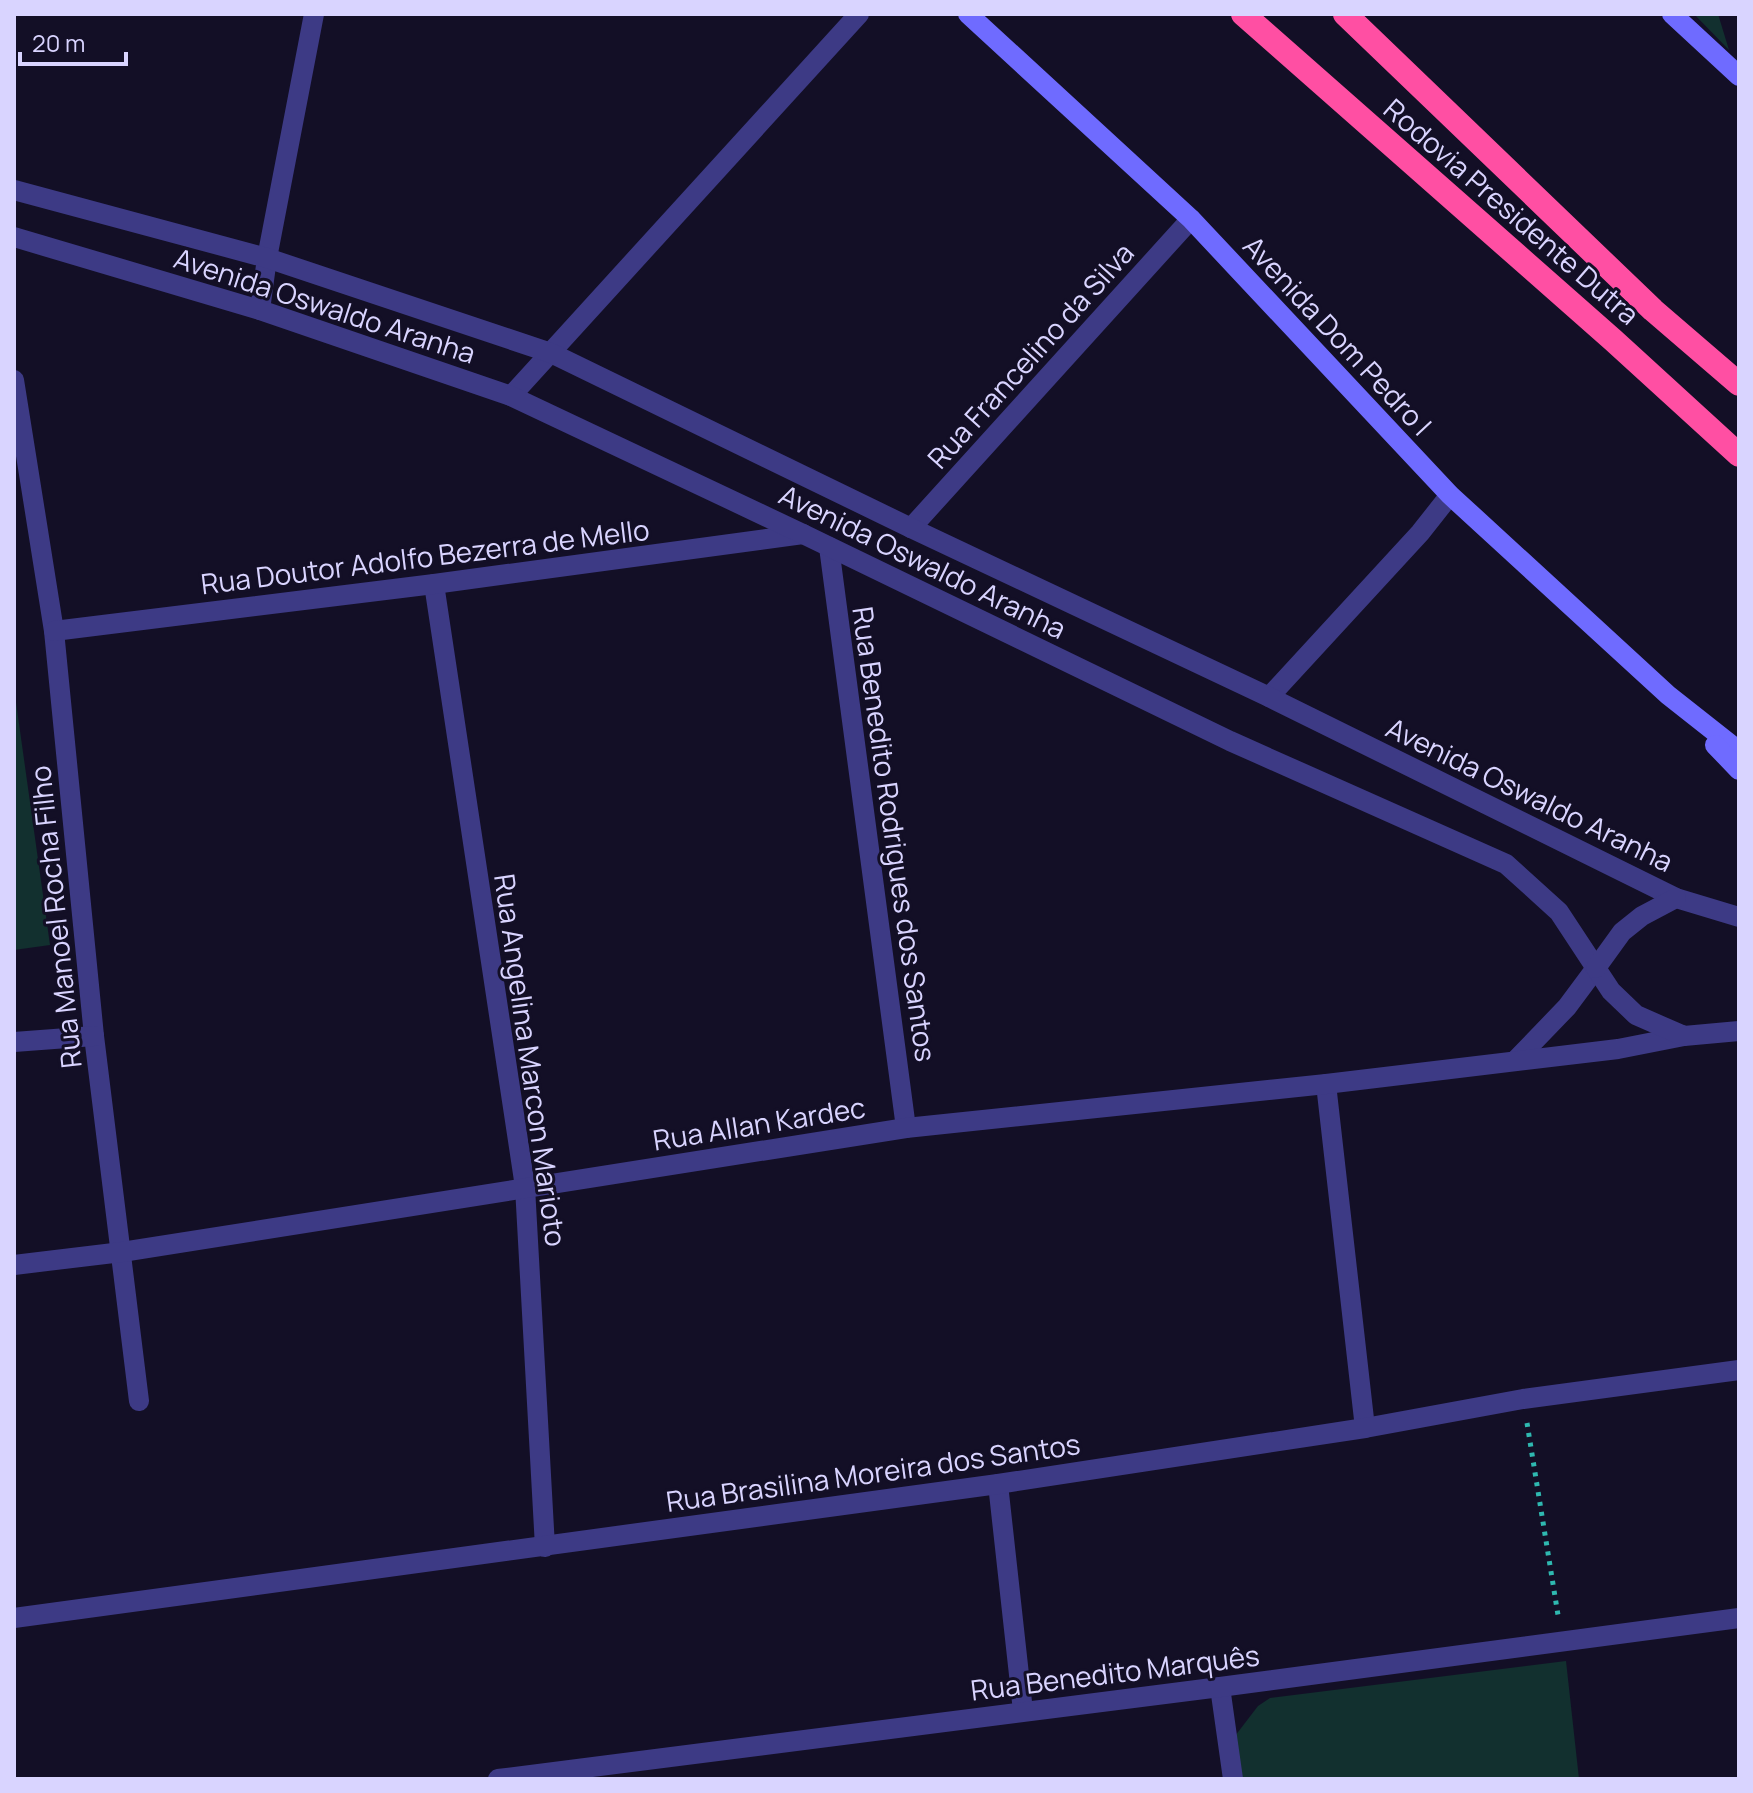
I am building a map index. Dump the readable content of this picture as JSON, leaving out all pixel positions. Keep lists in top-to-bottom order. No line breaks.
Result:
{"streets":{"highway":["Rodovia Presidente Dutra"],"main road":["Avenida Dom Pedro I"],"street":["Avenida Oswaldo Aranha","Rua Francelino da Silva","Rua Doutor Adolfo Bezerra de Mello","Rua Benedito Rodrigues dos Santos","Rua Manoel Rocha Filho","Rua Angelina Marcon Marioto","Rua Allan Kardec","Rua Brasilina Moreira dos Santos","Rua Benedito Marquês"]},"crossings":[["Avenida Oswaldo Aranha","Rua Francelino da Silva"],["Avenida Oswaldo Aranha","Rua Doutor Adolfo Bezerra de Mello"],["Avenida Oswaldo Aranha","Rua Benedito Rodrigues dos Santos"],["Avenida Oswaldo Aranha","Rua Allan Kardec"],["Avenida Dom Pedro I","Rua Francelino da Silva"],["Rua Doutor Adolfo Bezerra de Mello","Rua Manoel Rocha Filho"],["Rua Doutor Adolfo Bezerra de Mello","Rua Angelina Marcon Marioto"],["Rua Benedito Rodrigues dos Santos","Rua Allan Kardec"],["Rua Manoel Rocha Filho","Rua Allan Kardec"],["Rua Angelina Marcon Marioto","Rua Allan Kardec"],["Rua Angelina Marcon Marioto","Rua Brasilina Moreira dos Santos"]],"scale_bar":"20 m"}
